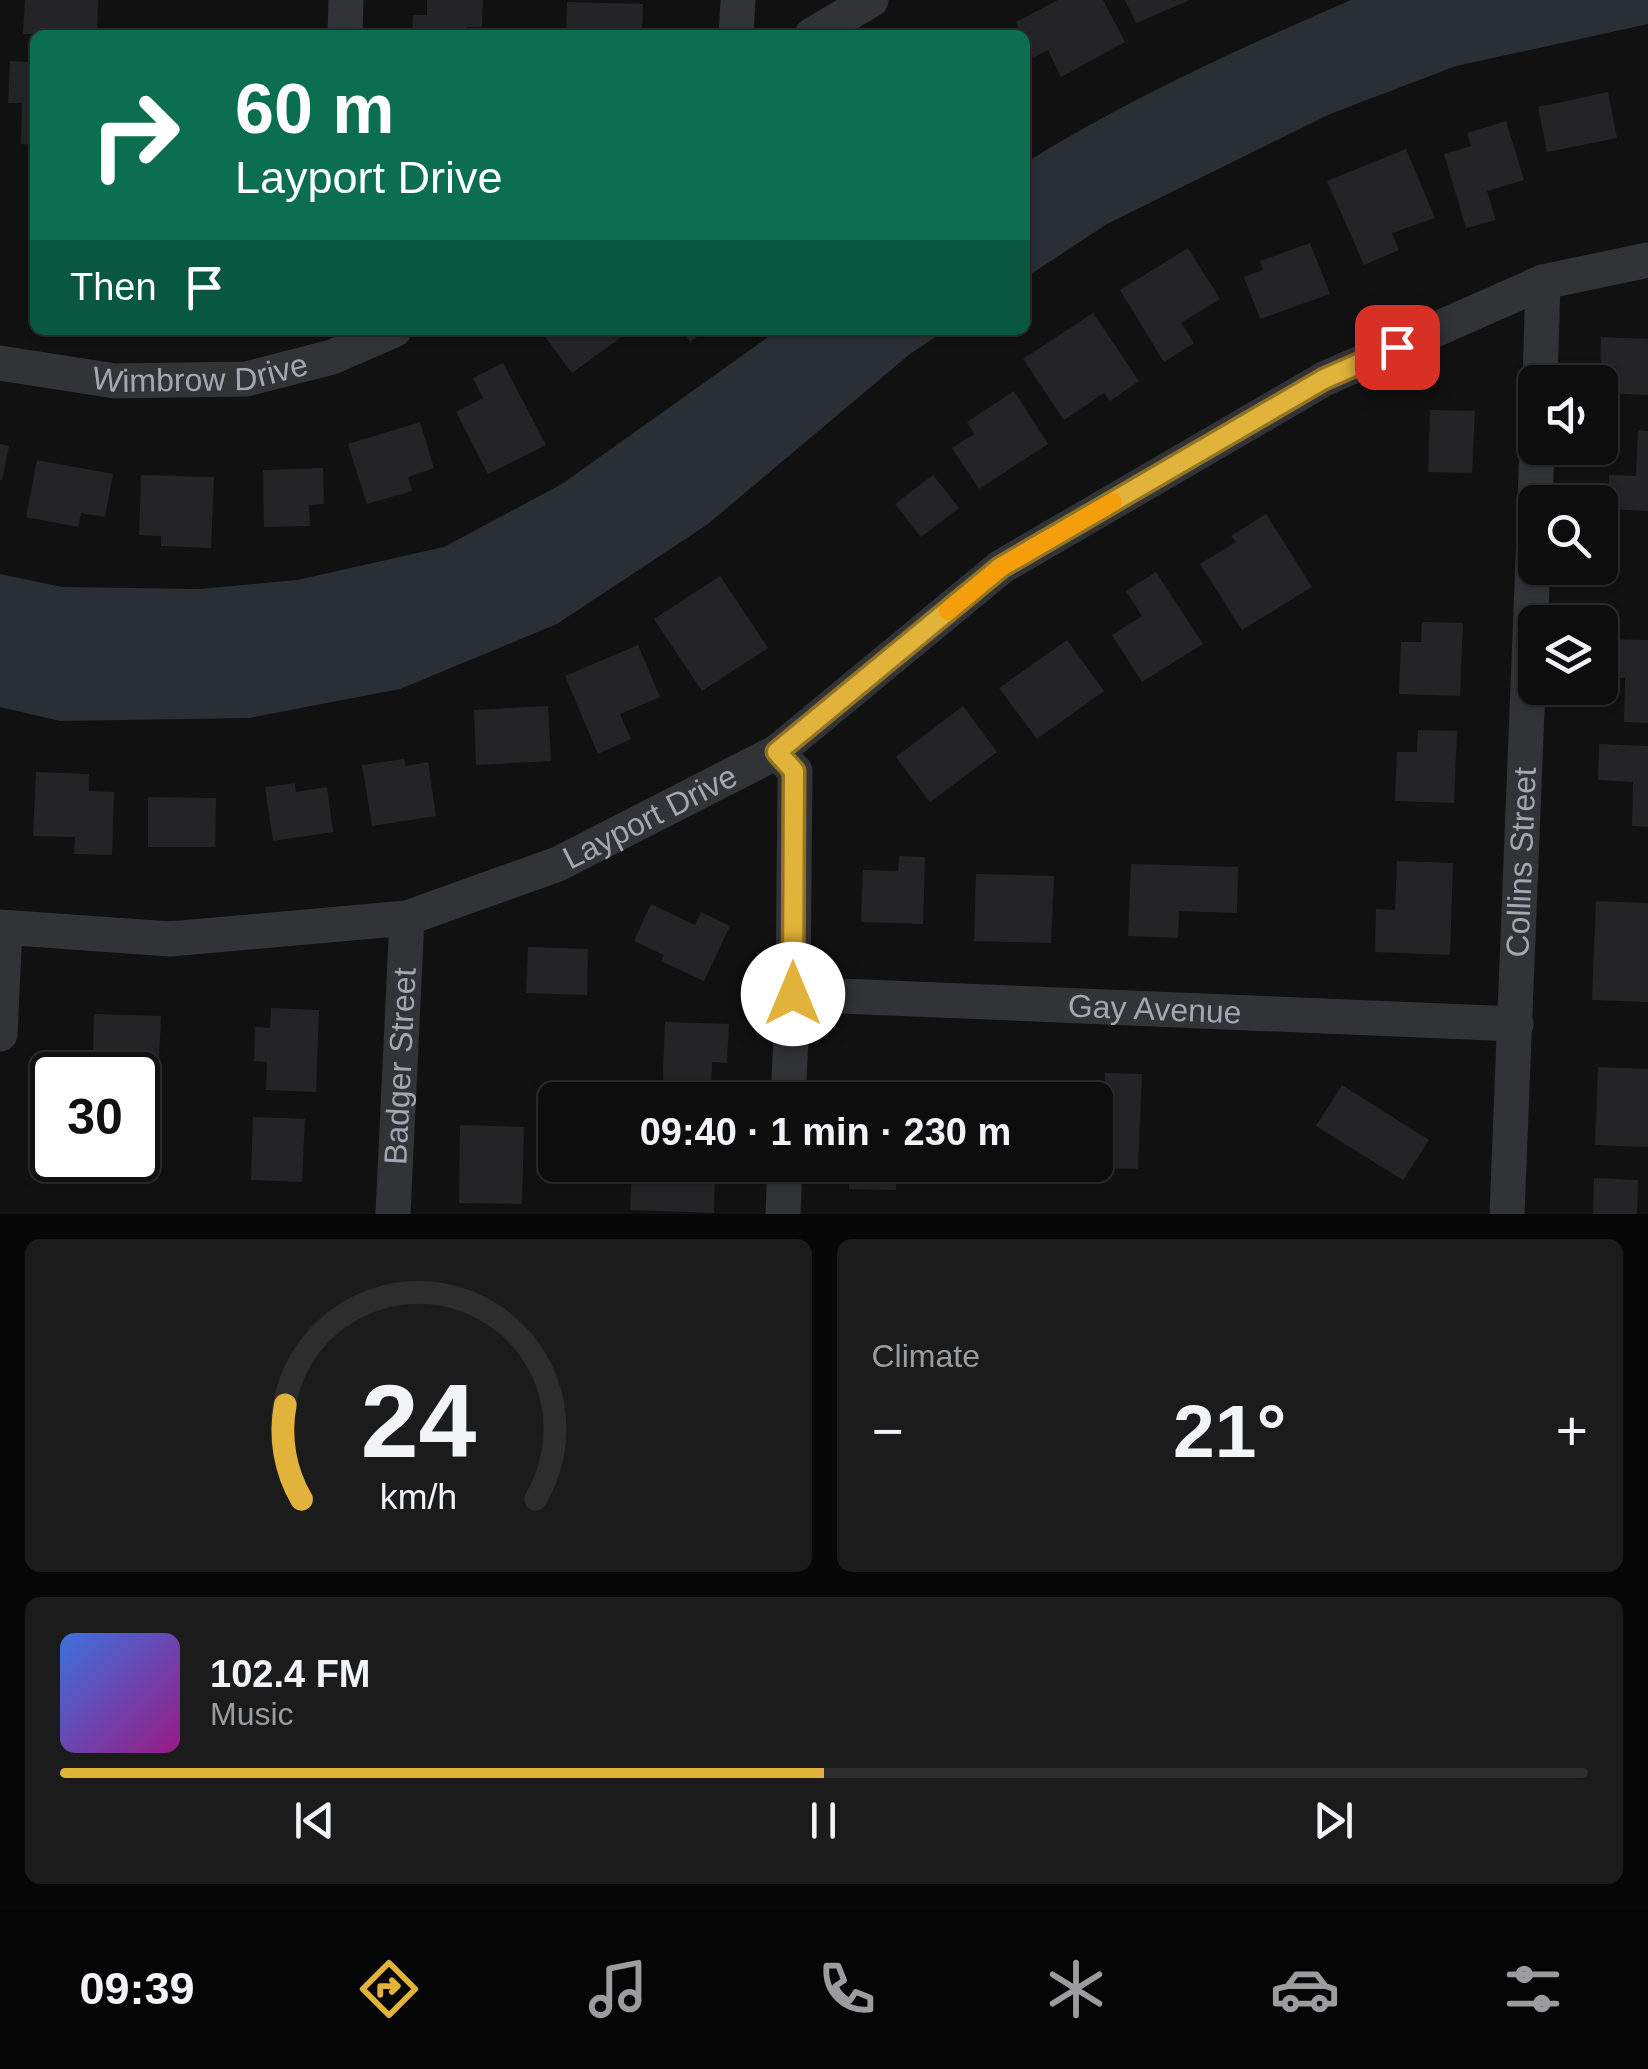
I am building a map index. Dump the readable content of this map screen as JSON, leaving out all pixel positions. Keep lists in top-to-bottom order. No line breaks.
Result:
{"streets":{"street":["Wimbrow Drive","Layport Drive","Collins Street","Gay Avenue","Badger Street"]},"crossings":[["Layport Drive","Badger Street"],["Collins Street","Gay Avenue"]],"page":{"turn":["60 m","Layport Drive"],"then":"Then","limit":"30","trip":"09:40 · 1 min · 230 m","tile":"Climate","heat":["−","21°","+"],"song":["102.4 FM","Music"],"tabs":"09:39","gauge":["24","km/h"]}}
